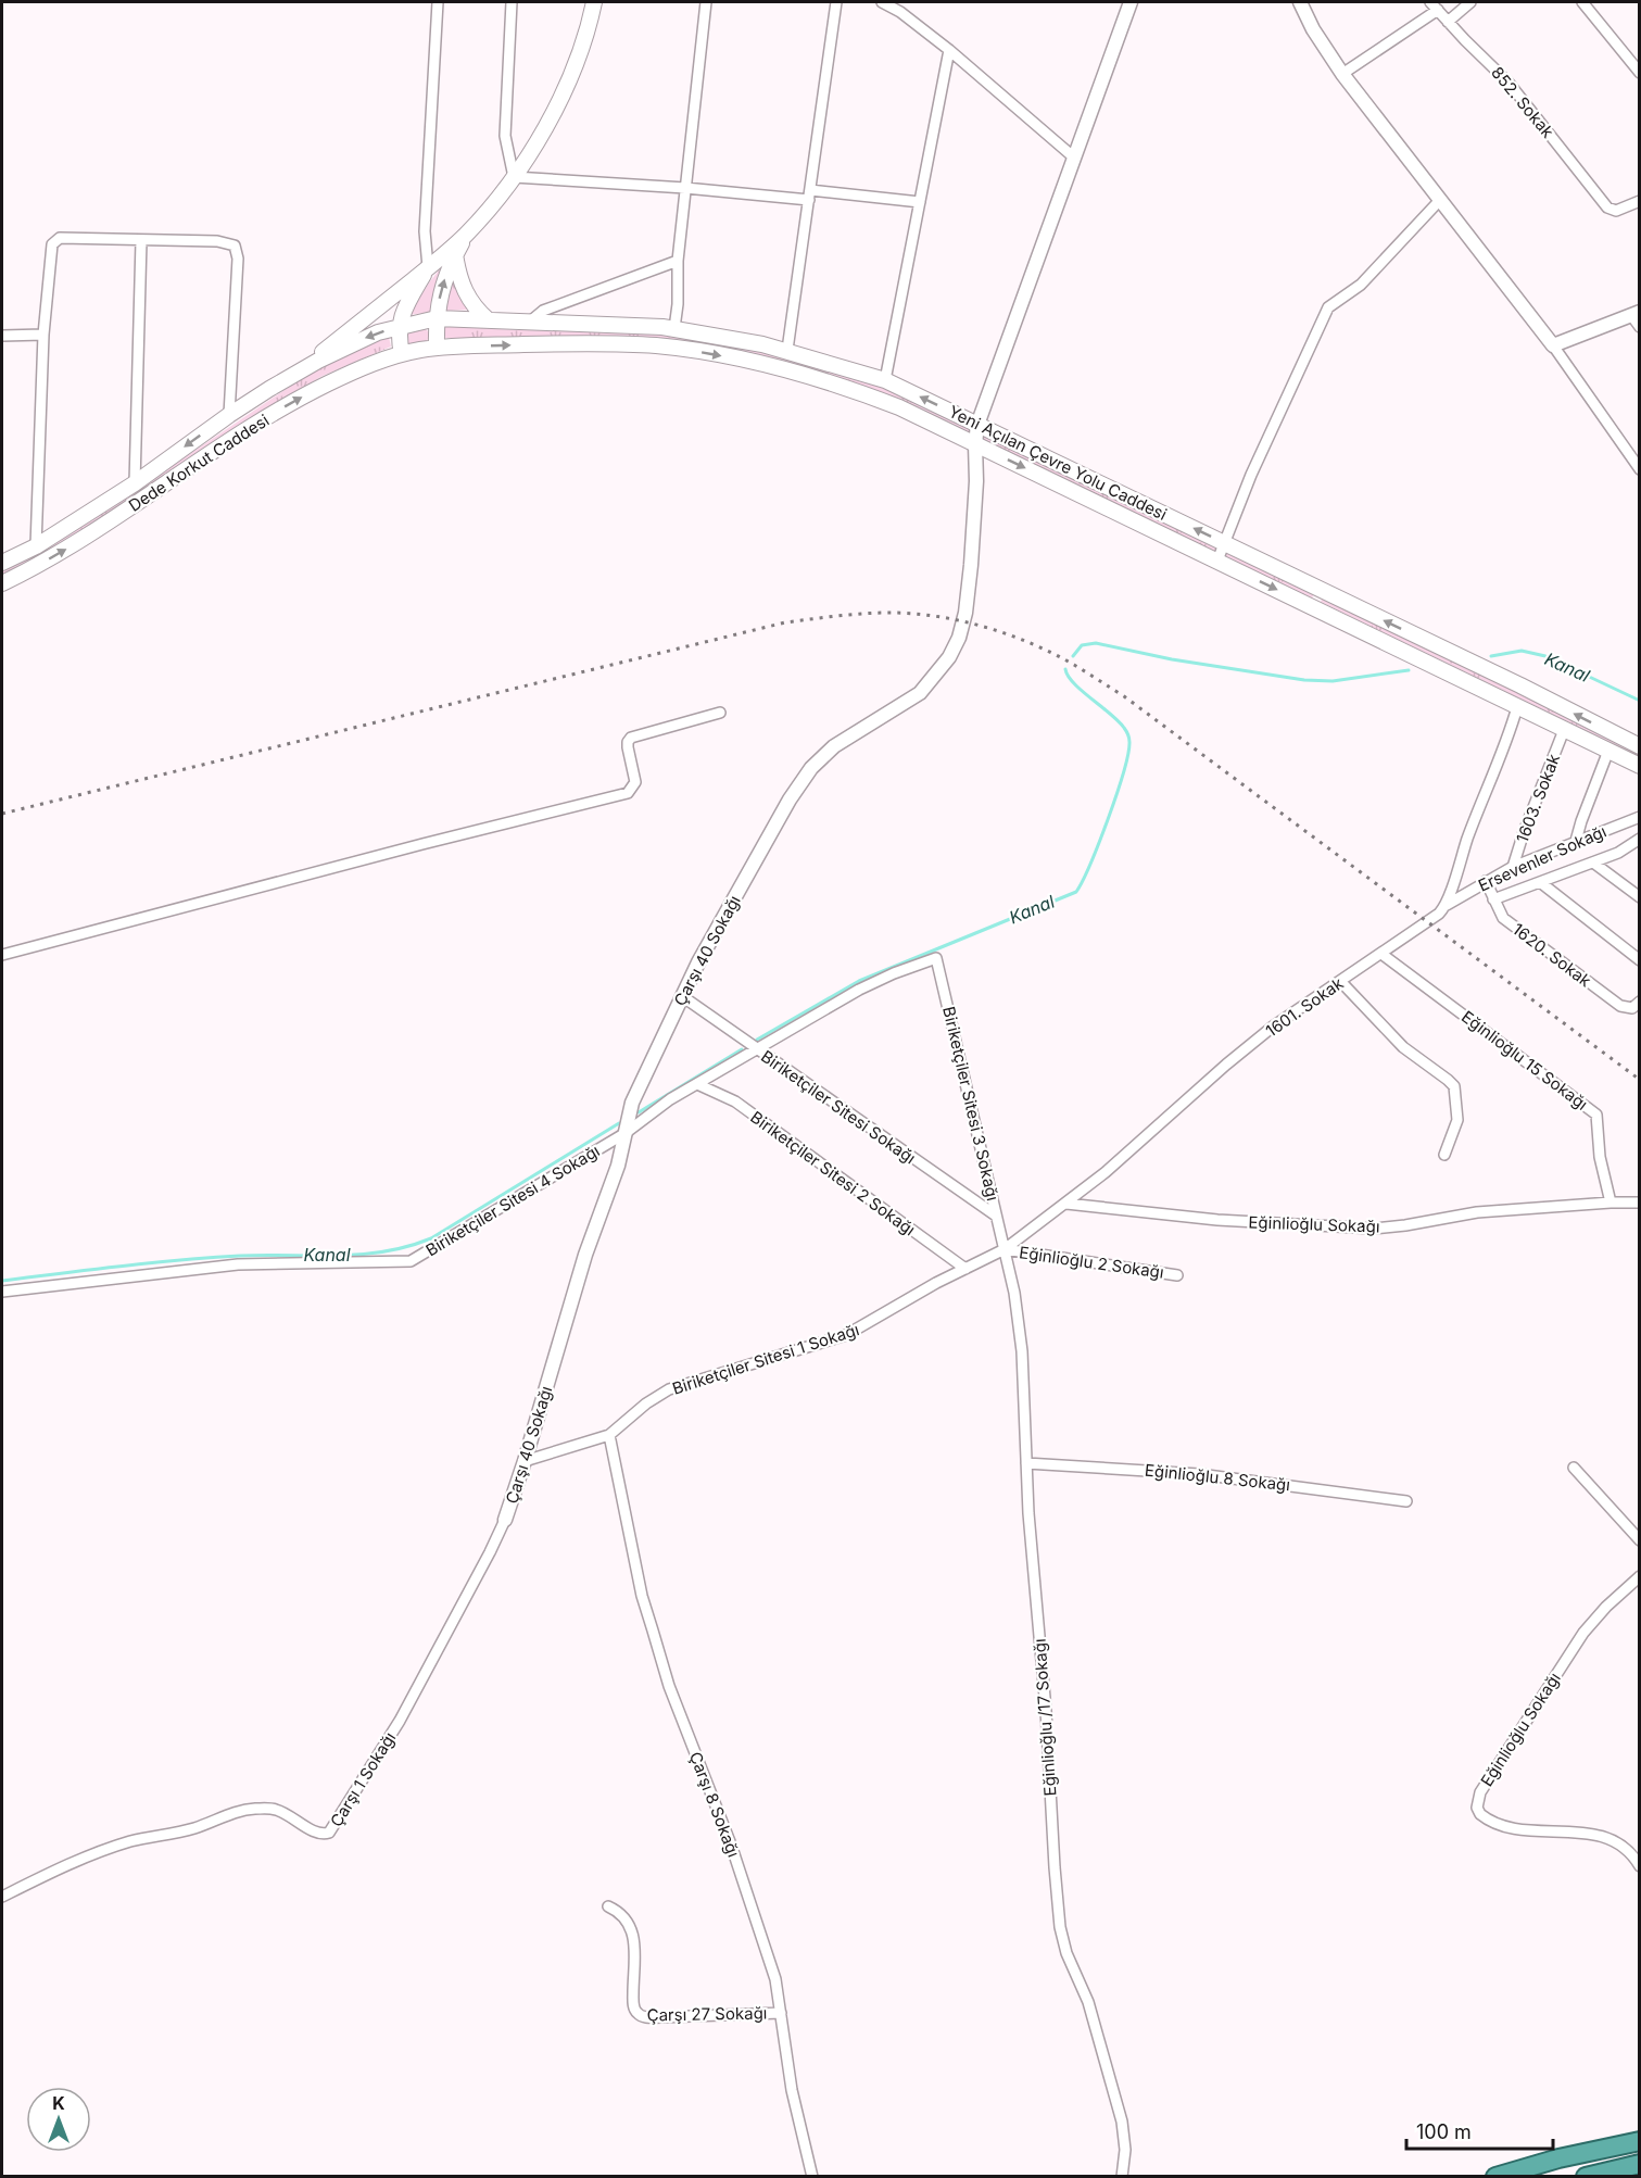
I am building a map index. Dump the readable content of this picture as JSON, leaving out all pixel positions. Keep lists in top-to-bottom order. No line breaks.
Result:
{"streets":{"main road":["Dede Korkut Caddesi","Yeni Açılan Çevre Yolu Caddesi"],"street":["852. Sokak","1603. Sokak","Ersevenler Sokağı","Çarşı 40 Sokağı","1620. Sokak","1601. Sokak","Eğinlioğlu 15 Sokağı","Biriketçiler Sitesi 3 Sokağı","Biriketçiler Sitesi Sokağı","Biriketçiler Sitesi 2 Sokağı","Biriketçiler Sitesi 4 Sokağı","Eğinlioğlu Sokağı","Eğinlioğlu 2 Sokağı","Biriketçiler Sitesi 1 Sokağı","Eğinlioğlu 8 Sokağı","Eğinlioğlu /17 Sokağı","Çarşı 1 Sokağı","Çarşı 8 Sokağı","Çarşı 27 Sokağı"]},"crossings":[["Dede Korkut Caddesi","Yeni Açılan Çevre Yolu Caddesi"],["Yeni Açılan Çevre Yolu Caddesi","1603. Sokak"],["Yeni Açılan Çevre Yolu Caddesi","Çarşı 40 Sokağı"],["1603. Sokak","Ersevenler Sokağı"],["Ersevenler Sokağı","1620. Sokak"],["Ersevenler Sokağı","1601. Sokak"],["Çarşı 40 Sokağı","Biriketçiler Sitesi Sokağı"],["Çarşı 40 Sokağı","Biriketçiler Sitesi 4 Sokağı"],["Çarşı 40 Sokağı","Biriketçiler Sitesi 1 Sokağı"],["Çarşı 40 Sokağı","Çarşı 1 Sokağı"],["1601. Sokak","Eğinlioğlu 15 Sokağı"],["1601. Sokak","Biriketçiler Sitesi 3 Sokağı"],["1601. Sokak","Eğinlioğlu Sokağı"],["1601. Sokak","Eğinlioğlu 2 Sokağı"],["1601. Sokak","Biriketçiler Sitesi 1 Sokağı"],["1601. Sokak","Eğinlioğlu /17 Sokağı"],["Eğinlioğlu 15 Sokağı","Eğinlioğlu Sokağı"],["Biriketçiler Sitesi 3 Sokağı","Biriketçiler Sitesi Sokağı"],["Biriketçiler Sitesi 3 Sokağı","Biriketçiler Sitesi 4 Sokağı"],["Biriketçiler Sitesi 3 Sokağı","Eğinlioğlu 2 Sokağı"],["Biriketçiler Sitesi 3 Sokağı","Biriketçiler Sitesi 1 Sokağı"],["Biriketçiler Sitesi 3 Sokağı","Eğinlioğlu /17 Sokağı"],["Biriketçiler Sitesi Sokağı","Biriketçiler Sitesi 4 Sokağı"],["Biriketçiler Sitesi 2 Sokağı","Biriketçiler Sitesi 4 Sokağı"],["Biriketçiler Sitesi 2 Sokağı","Biriketçiler Sitesi 1 Sokağı"],["Eğinlioğlu 2 Sokağı","Biriketçiler Sitesi 1 Sokağı"],["Eğinlioğlu 2 Sokağı","Eğinlioğlu /17 Sokağı"],["Biriketçiler Sitesi 1 Sokağı","Eğinlioğlu /17 Sokağı"],["Biriketçiler Sitesi 1 Sokağı","Çarşı 8 Sokağı"],["Eğinlioğlu 8 Sokağı","Eğinlioğlu /17 Sokağı"],["Çarşı 8 Sokağı","Çarşı 27 Sokağı"]],"water":["Kanal"],"scale_bar":"100 m","north":"top"}
